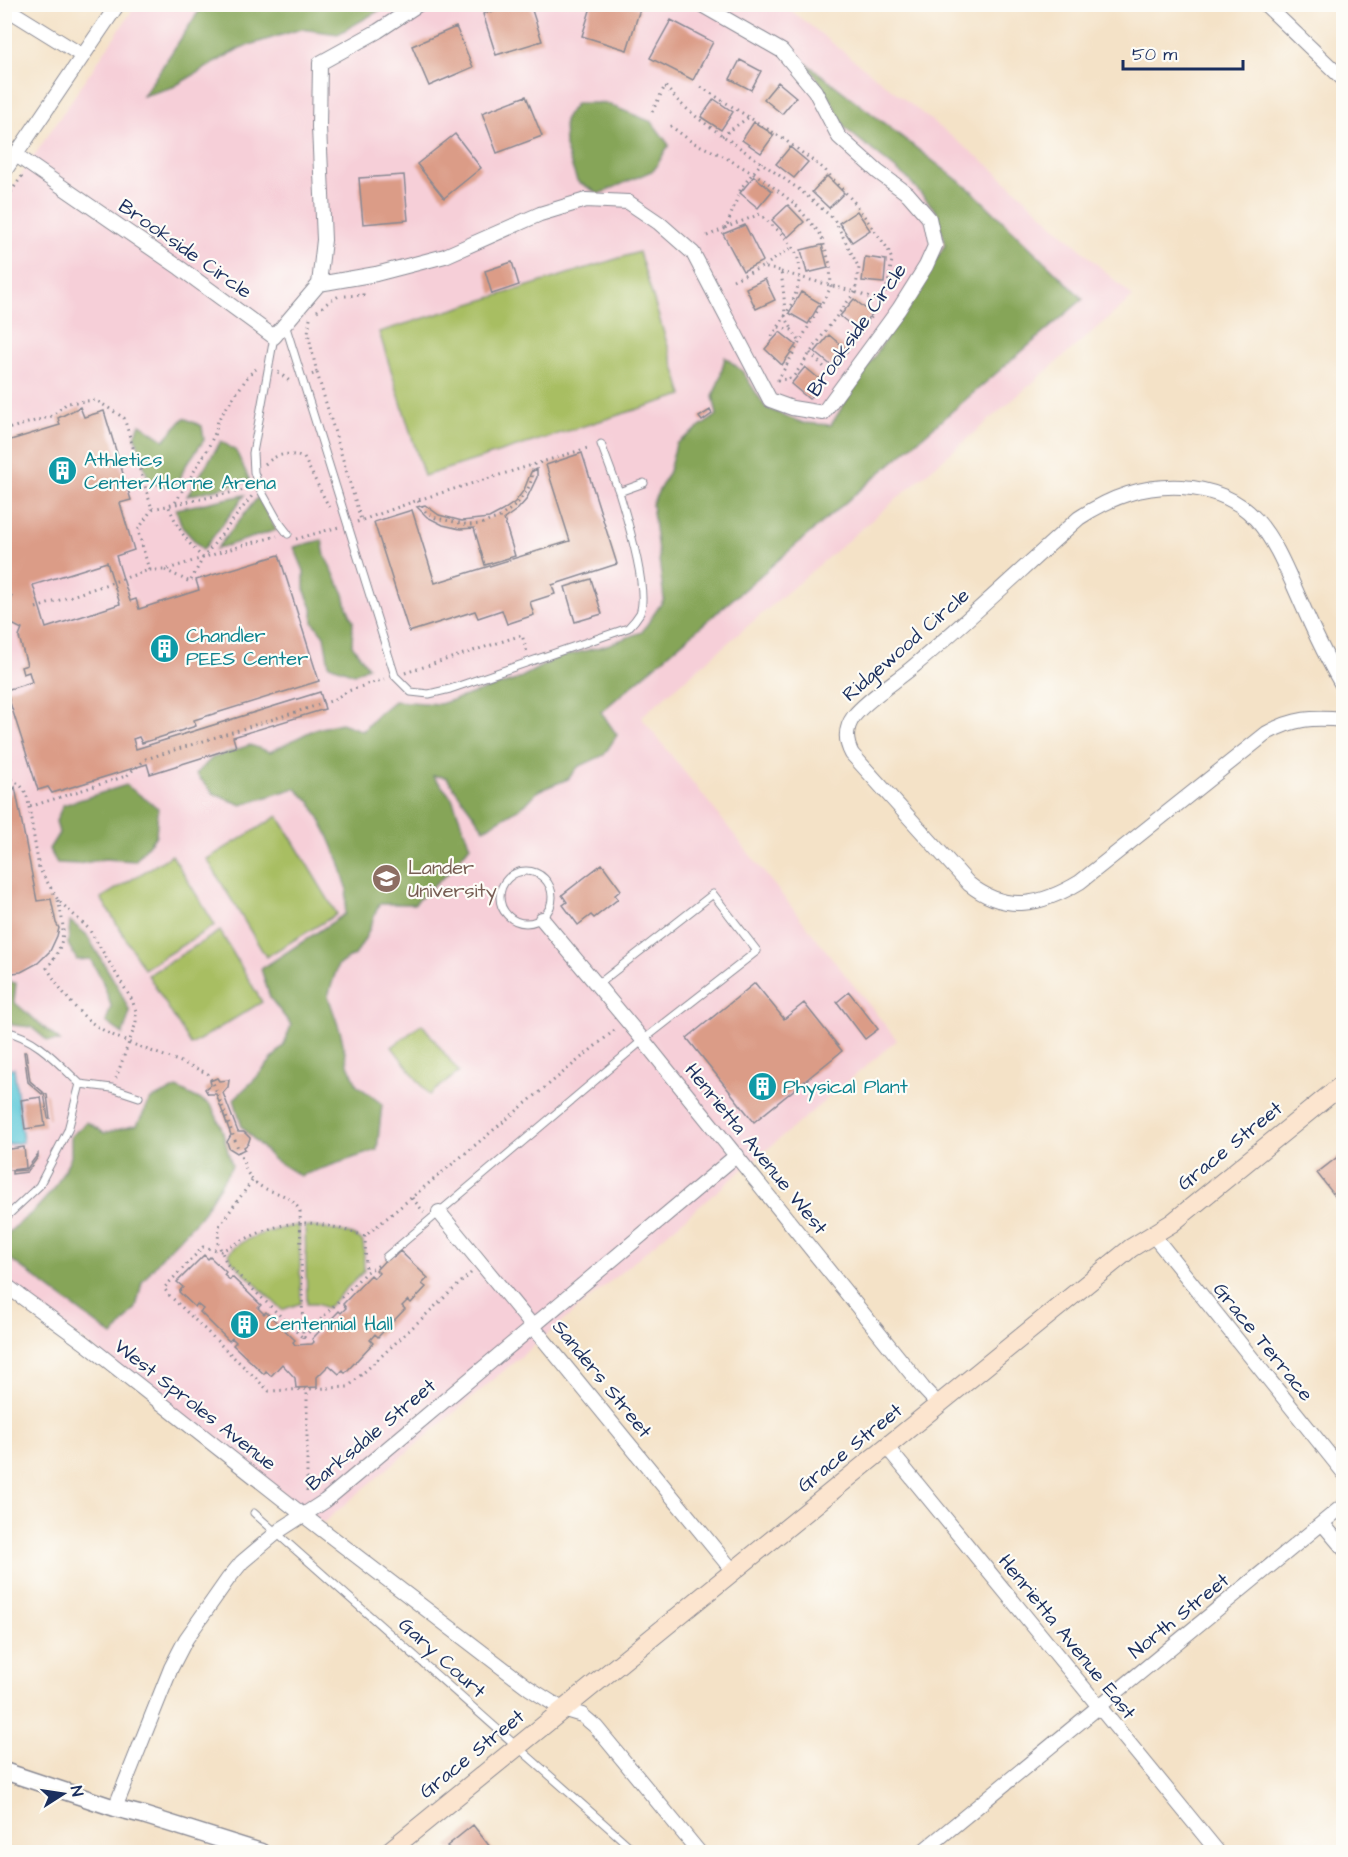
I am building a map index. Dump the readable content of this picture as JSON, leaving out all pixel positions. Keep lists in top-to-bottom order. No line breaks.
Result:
{"streets":{"main road":["Grace Street"],"street":["Brookside Circle","Ridgewood Circle","Henrietta Avenue West","Grace Terrace","Sanders Street","West Sproles Avenue","Barksdale Street","North Street","Henrietta Avenue East"],"lane":["Gary Court"]},"crossings":[["Grace Street","Henrietta Avenue West"],["Grace Street","Grace Terrace"],["Grace Street","Sanders Street"],["Grace Street","West Sproles Avenue"],["Grace Street","Henrietta Avenue East"],["Henrietta Avenue West","Barksdale Street"],["Sanders Street","Barksdale Street"],["West Sproles Avenue","Barksdale Street"],["North Street","Henrietta Avenue East"]],"places":{"building":["Athletics Center/Horne Arena","Chandler PEES Center","Physical Plant","Centennial Hall"],"school or university":["Lander University"]},"scale_bar":"50 m","north":"right"}
